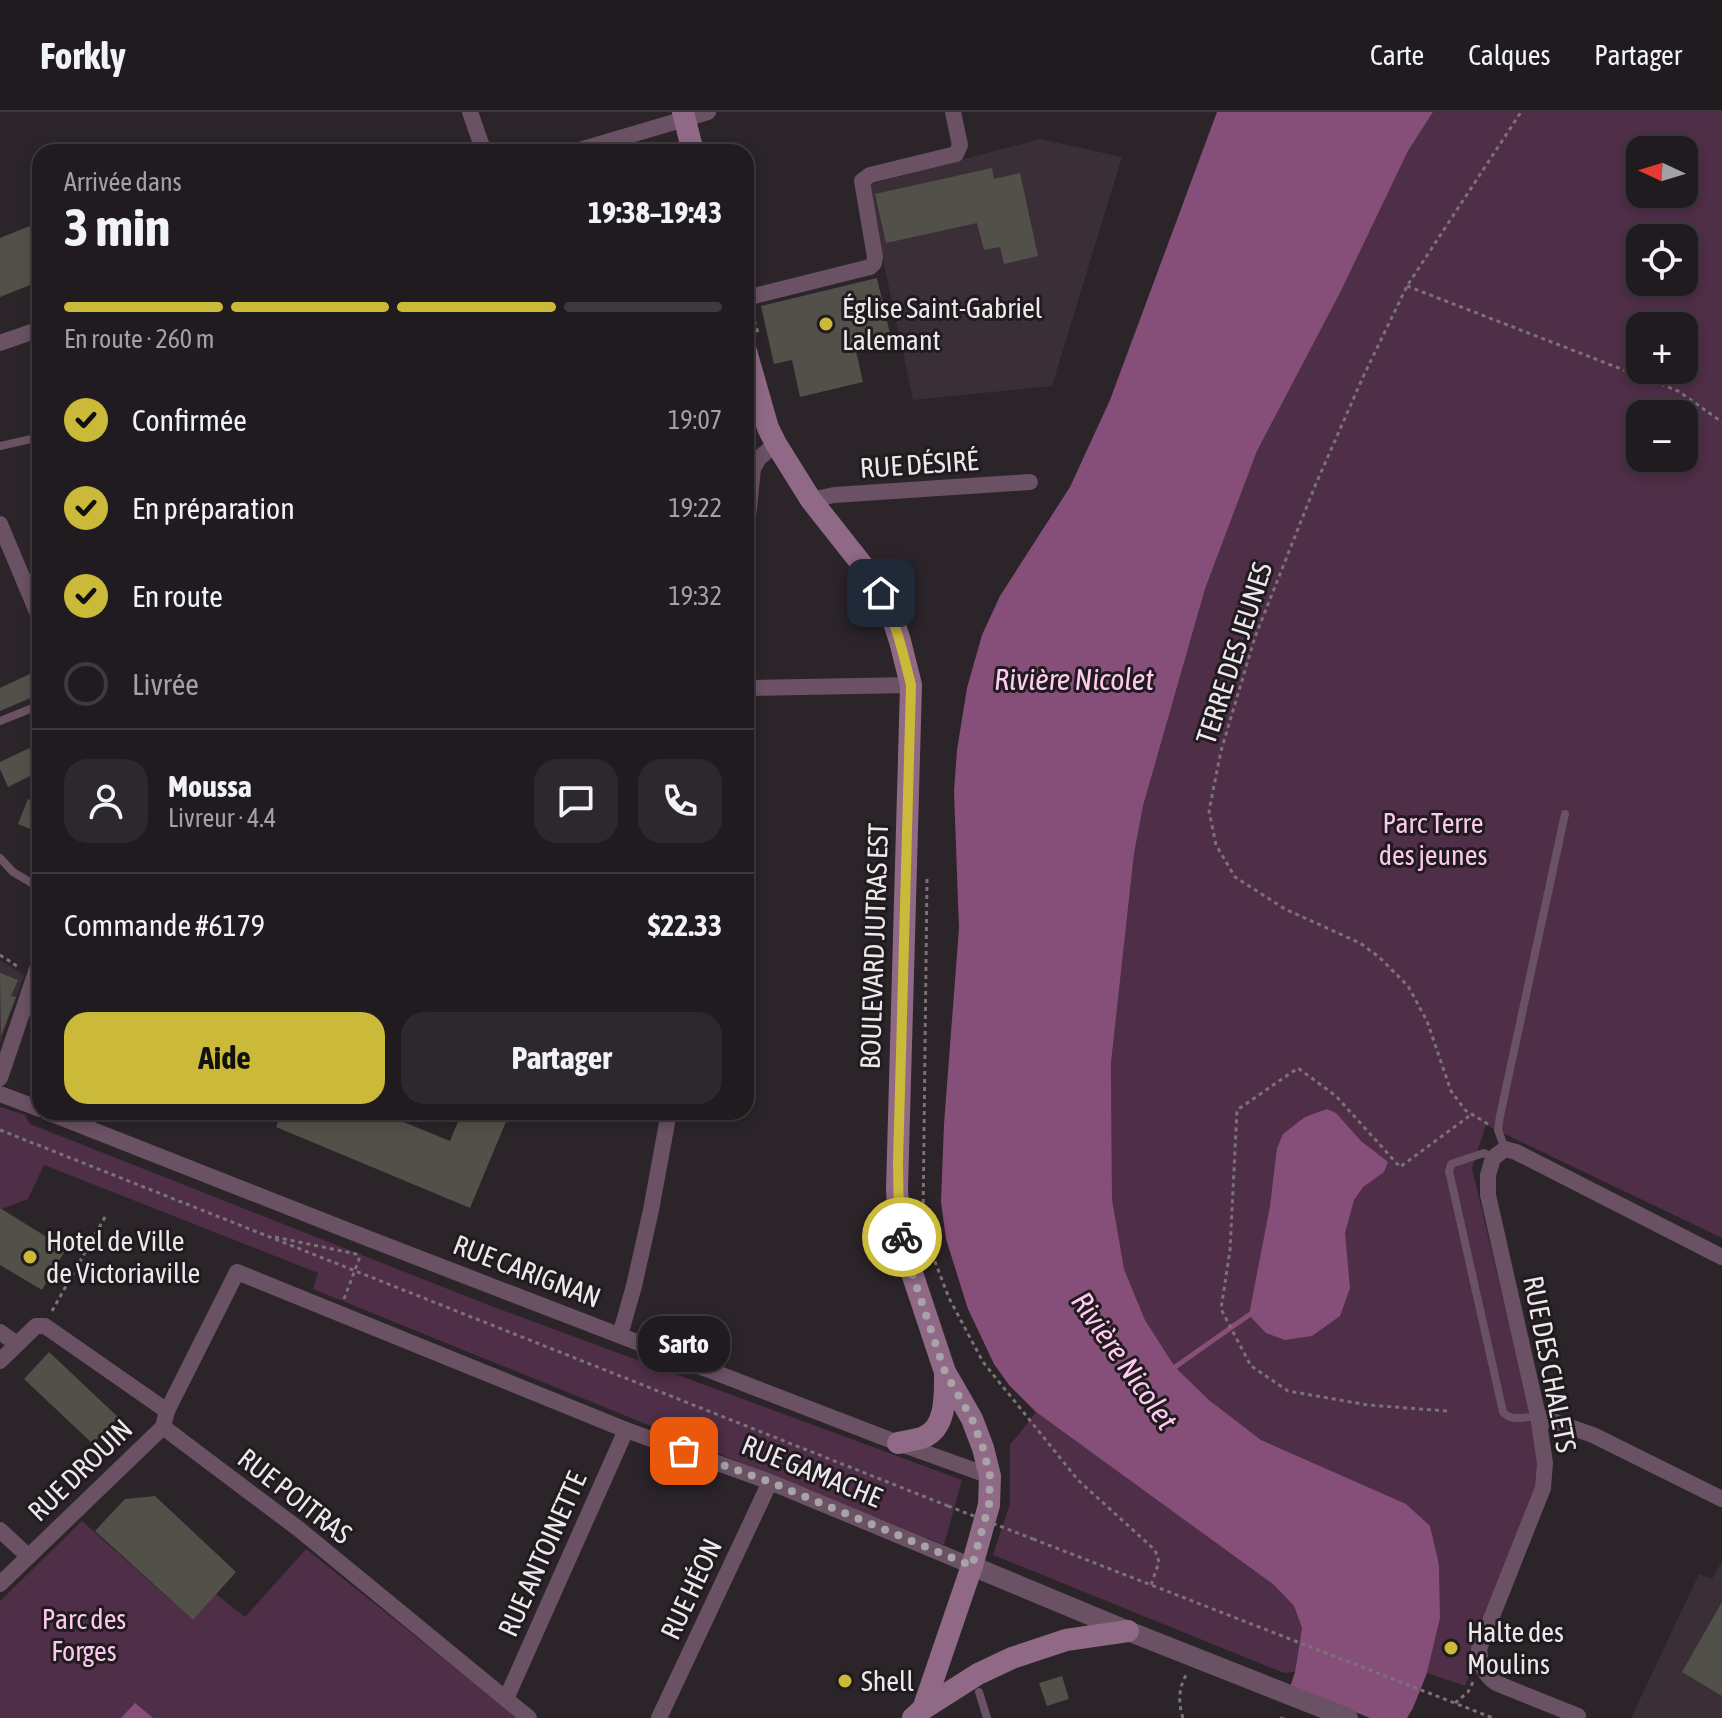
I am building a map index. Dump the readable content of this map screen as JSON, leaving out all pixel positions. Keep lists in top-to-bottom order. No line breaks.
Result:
{"streets":{"main road":["BOULEVARD JUTRAS EST"],"street":["RUE DÉSIRÉ","RUE CARIGNAN","RUE DES CHALETS","RUE DROUIN","RUE GAMACHE","RUE POITRAS","RUE ANTOINETTE","RUE HÉON"],"path":["TERRE DES JEUNES"]},"crossings":[["RUE DÉSIRÉ","BOULEVARD JUTRAS EST"],["BOULEVARD JUTRAS EST","RUE CARIGNAN"],["BOULEVARD JUTRAS EST","RUE GAMACHE"],["RUE DROUIN","RUE GAMACHE"],["RUE DROUIN","RUE POITRAS"],["RUE GAMACHE","RUE ANTOINETTE"],["RUE GAMACHE","RUE HÉON"],["RUE POITRAS","RUE ANTOINETTE"]],"water":["Rivière Nicolet"],"parks":["Parc Terre des jeunes","Parc des Forges"],"places":["Église Saint-Gabriel Lalemant","Hotel de Ville de Victoriaville","Sarto","Halte des Moulins","Shell"],"north":"left","page":{"header":"Forkly","nav":["Carte","Calques","Partager"],"map_buttons":["+","−"],"heading":["3 min","Arrivée dans","19:38–19:43"],"panel":["Moussa","Livreur · 4.4","Commande #6179","$22.33"],"bar":"En route · 260 m","list":[["Confirmée","19:07"],["En préparation","19:22"],["En route","19:32"],"Livrée"],"buttons":["Aide","Partager"],"bubble":"Sarto"}}
